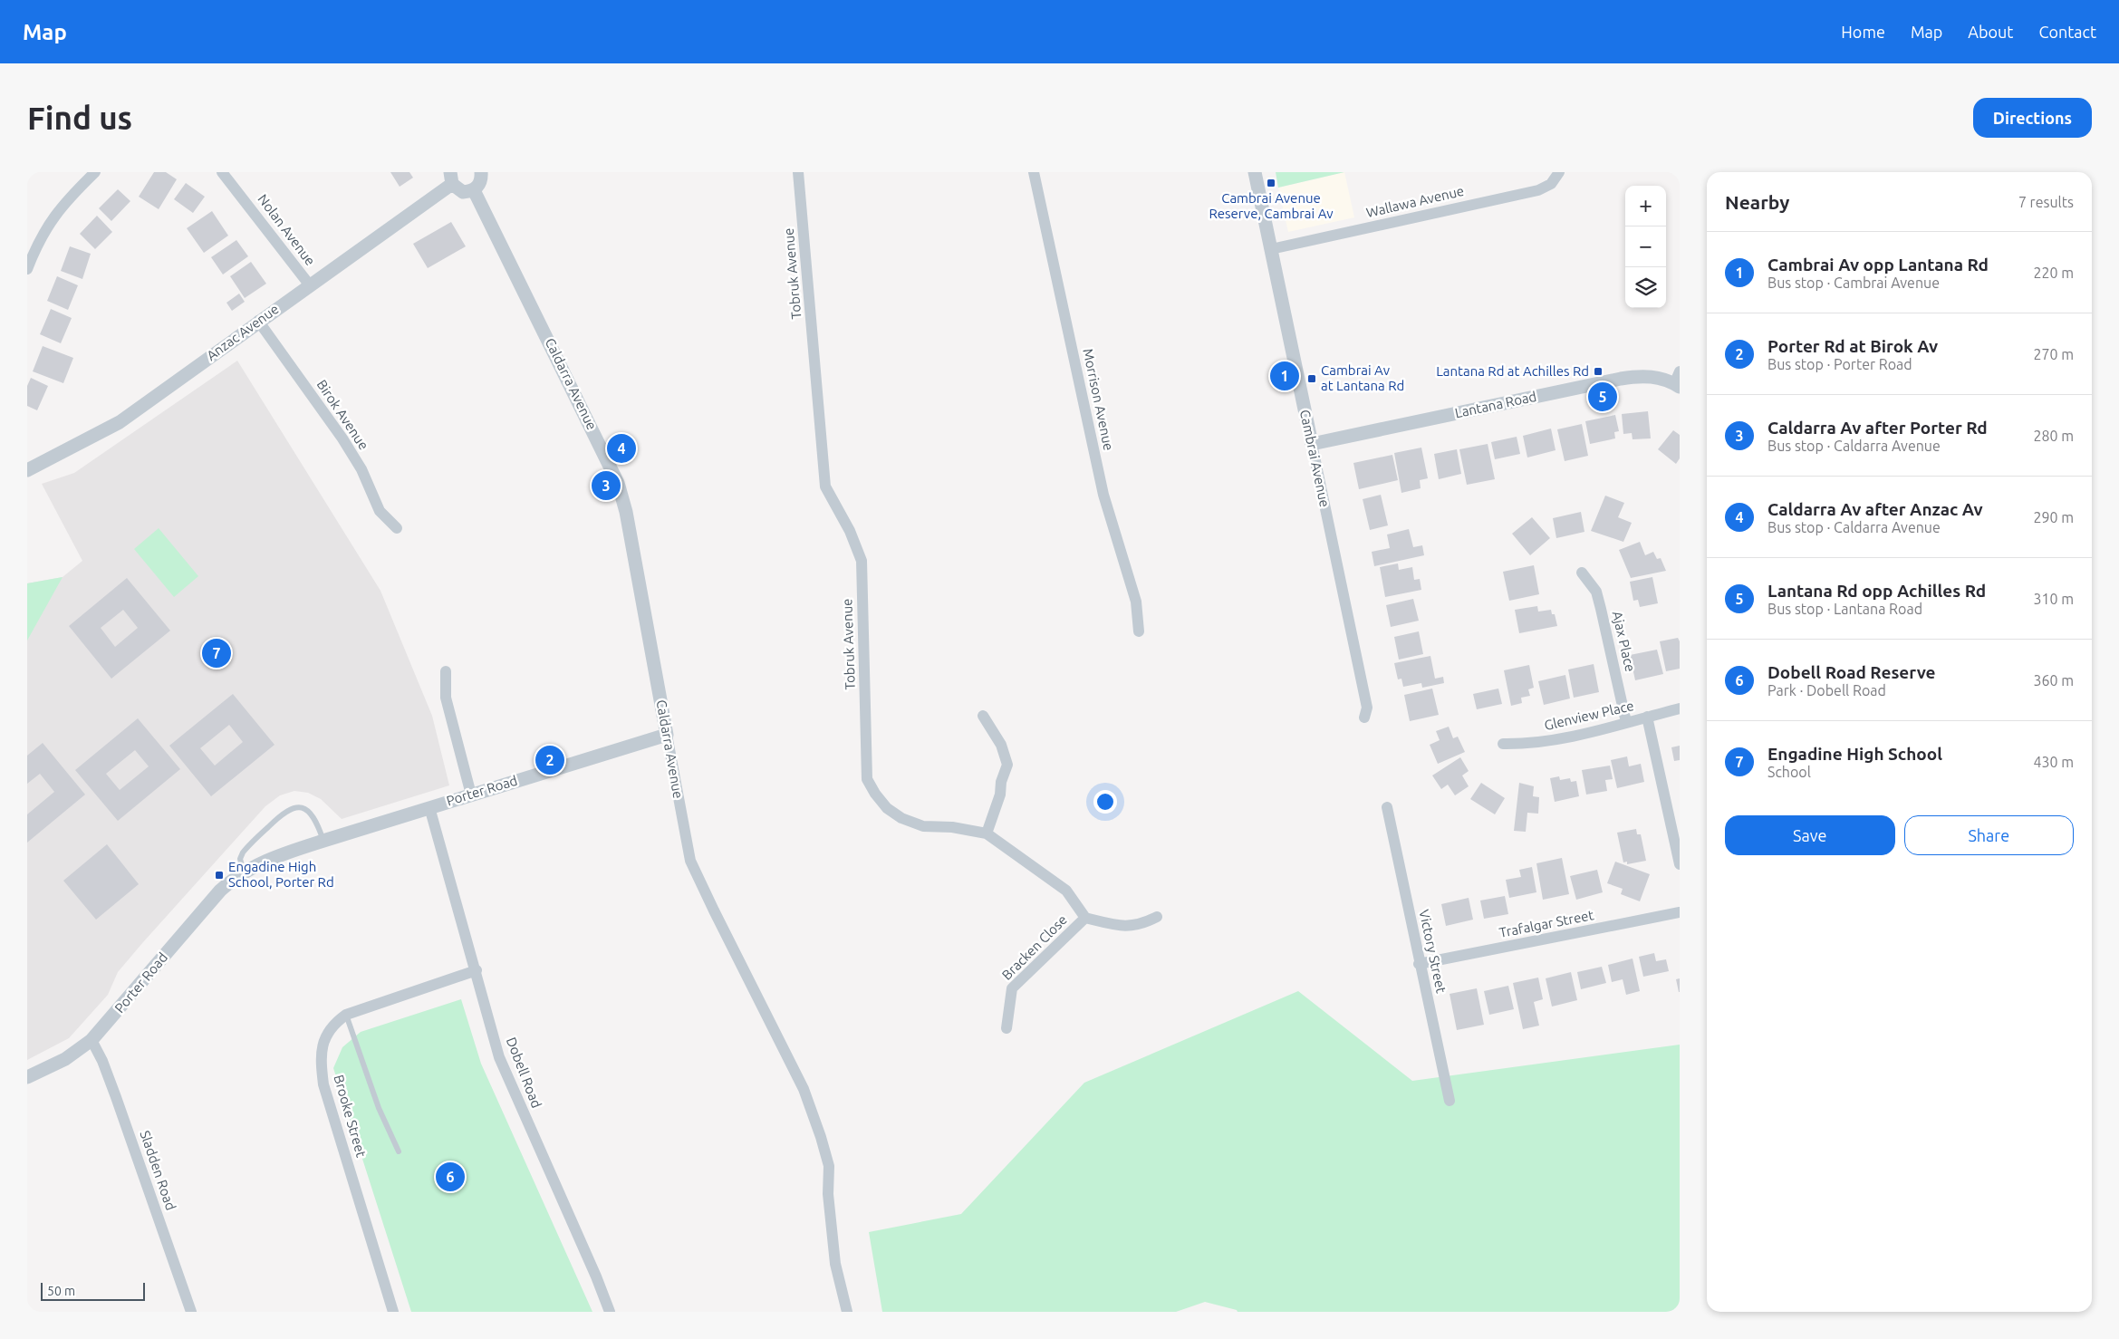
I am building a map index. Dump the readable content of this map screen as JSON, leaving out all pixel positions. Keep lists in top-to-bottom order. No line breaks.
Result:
{"streets":{"street":["Wallawa Avenue","Nolan Avenue","Tobruk Avenue","Anzac Avenue","Caldarra Avenue","Morrison Avenue","Lantana Road","Birok Avenue","Cambrai Avenue","Ajax Place","Glenview Place","Porter Road","Trafalgar Street","Bracken Close","Victory Street","Dobell Road","Brooke Street","Sladden Road"]},"crossings":[["Wallawa Avenue","Cambrai Avenue"],["Nolan Avenue","Anzac Avenue"],["Tobruk Avenue","Bracken Close"],["Anzac Avenue","Birok Avenue"],["Caldarra Avenue","Porter Road"],["Lantana Road","Cambrai Avenue"],["Ajax Place","Glenview Place"],["Porter Road","Dobell Road"],["Porter Road","Sladden Road"],["Trafalgar Street","Victory Street"],["Dobell Road","Brooke Street"]],"places":{"transit":["Cambrai Avenue Reserve, Cambrai Av","Lantana Rd at Achilles Rd","Cambrai Av at Lantana Rd","Engadine High School, Porter Rd"]},"scale_bar":"50 m","page":{"header":"Map","nav":["Home","Map","About","Contact"],"buttons":["Directions",["Save","Share"]],"title":"Find us","heading":["Nearby","7 results"],"map_buttons":["+","−"],"list":[{"mark":"1","name":"Cambrai Av opp Lantana Rd","note":"Bus stop · Cambrai Avenue","value":"220 m"},{"mark":"2","name":"Porter Rd at Birok Av","note":"Bus stop · Porter Road","value":"270 m"},{"mark":"3","name":"Caldarra Av after Porter Rd","note":"Bus stop · Caldarra Avenue","value":"280 m"},{"mark":"4","name":"Caldarra Av after Anzac Av","note":"Bus stop · Caldarra Avenue","value":"290 m"},{"mark":"5","name":"Lantana Rd opp Achilles Rd","note":"Bus stop · Lantana Road","value":"310 m"},{"mark":"6","name":"Dobell Road Reserve","note":"Park · Dobell Road","value":"360 m"},{"mark":"7","name":"Engadine High School","note":"School","value":"430 m"}],"pins":["1","5","4","3","7","2","6"],"scale":"50 m"}}
